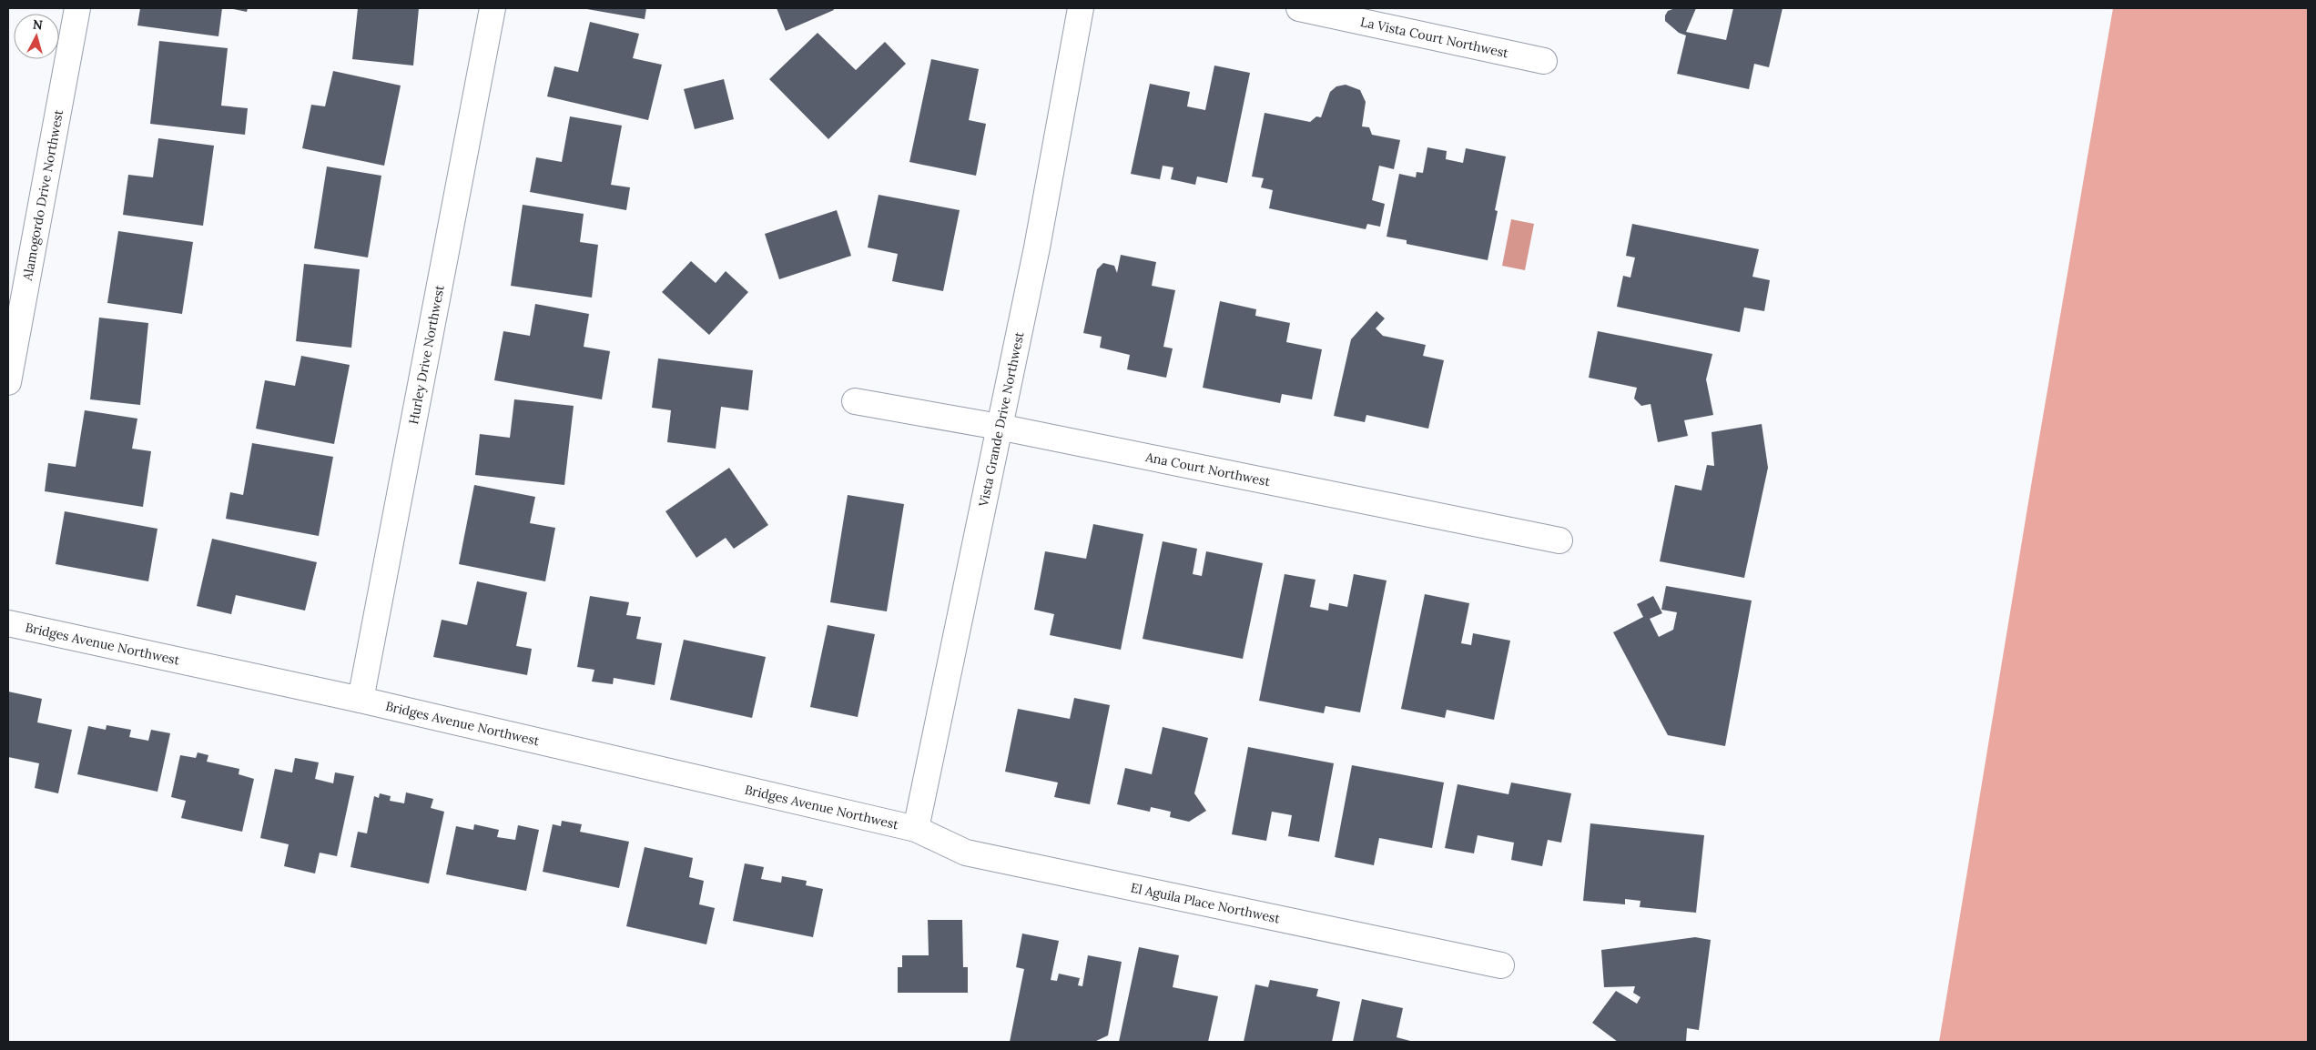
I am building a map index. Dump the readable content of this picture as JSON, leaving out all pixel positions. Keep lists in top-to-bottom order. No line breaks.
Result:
{"streets":{"street":["La Vista Court Northwest","Alamogordo Drive Northwest","Hurley Drive Northwest","Vista Grande Drive Northwest","Ana Court Northwest","Bridges Avenue Northwest","El Aguila Place Northwest"]},"crossings":[["Hurley Drive Northwest","Bridges Avenue Northwest"],["Vista Grande Drive Northwest","Ana Court Northwest"],["Vista Grande Drive Northwest","Bridges Avenue Northwest"],["Vista Grande Drive Northwest","El Aguila Place Northwest"],["Bridges Avenue Northwest","El Aguila Place Northwest"]],"north":"top"}
